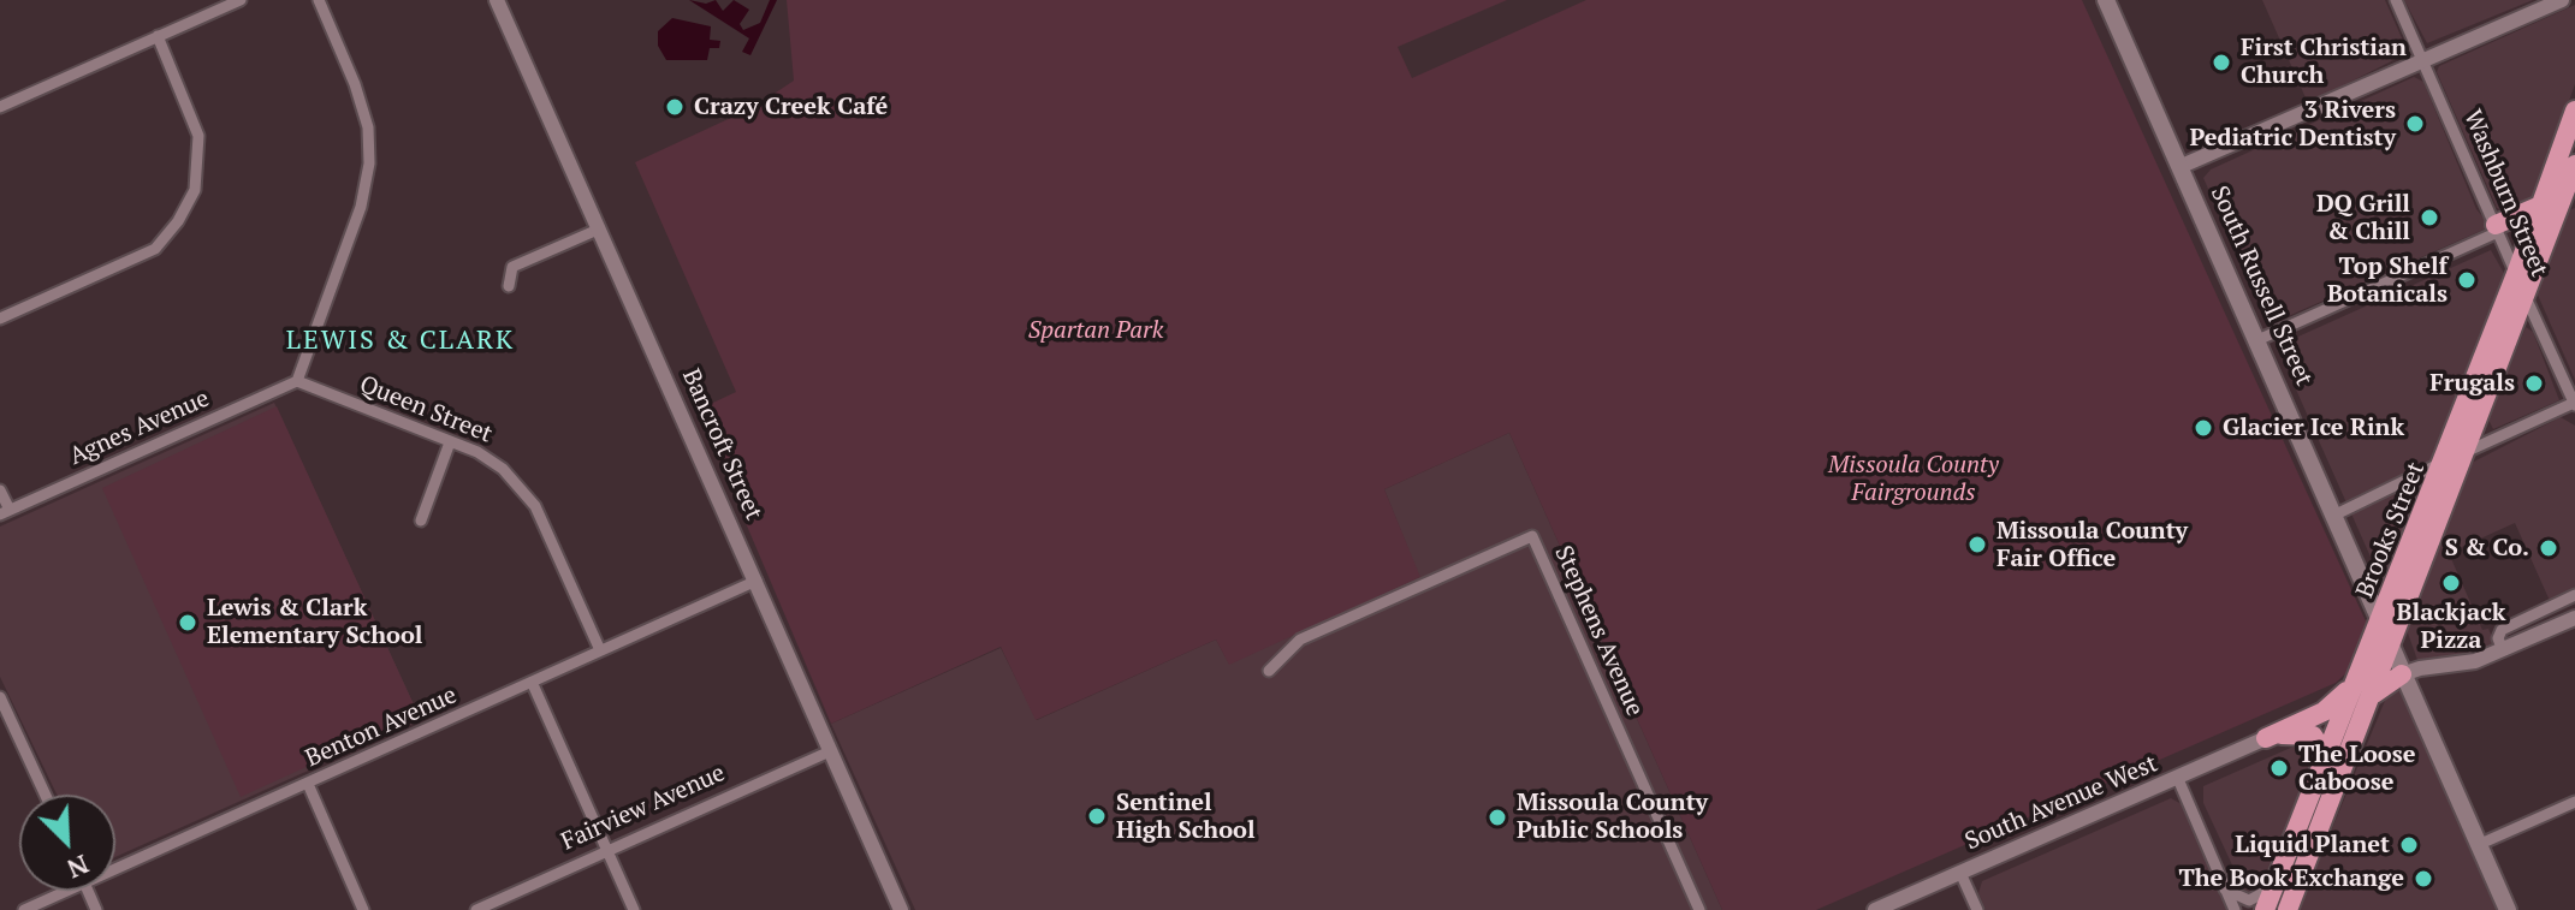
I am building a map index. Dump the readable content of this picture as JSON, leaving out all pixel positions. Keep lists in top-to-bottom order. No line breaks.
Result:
{"streets":{"highway":["Brooks Street"],"main road":["South Russell Street"],"street":["Washburn Street","Queen Street","Agnes Avenue","Bancroft Street","Stephens Avenue","Benton Avenue","South Avenue West","Fairview Avenue"]},"crossings":[["Washburn Street","Brooks Street"],["South Russell Street","Brooks Street"],["Queen Street","Agnes Avenue"],["Queen Street","Benton Avenue"],["Bancroft Street","Benton Avenue"],["Bancroft Street","Fairview Avenue"]],"districts":["LEWIS & CLARK"],"parks":["Spartan Park","Missoula County Fairgrounds"],"places":["First Christian Church","Crazy Creek Café","3 Rivers Pediatric Dentisty","DQ Grill & Chill","Top Shelf Botanicals","Frugals","Glacier Ice Rink","Missoula County Fair Office","S & Co.","Blackjack Pizza","Lewis & Clark Elementary School","The Loose Caboose","Sentinel High School","Missoula County Public Schools","Liquid Planet","The Book Exchange"],"north":"bottom right"}
